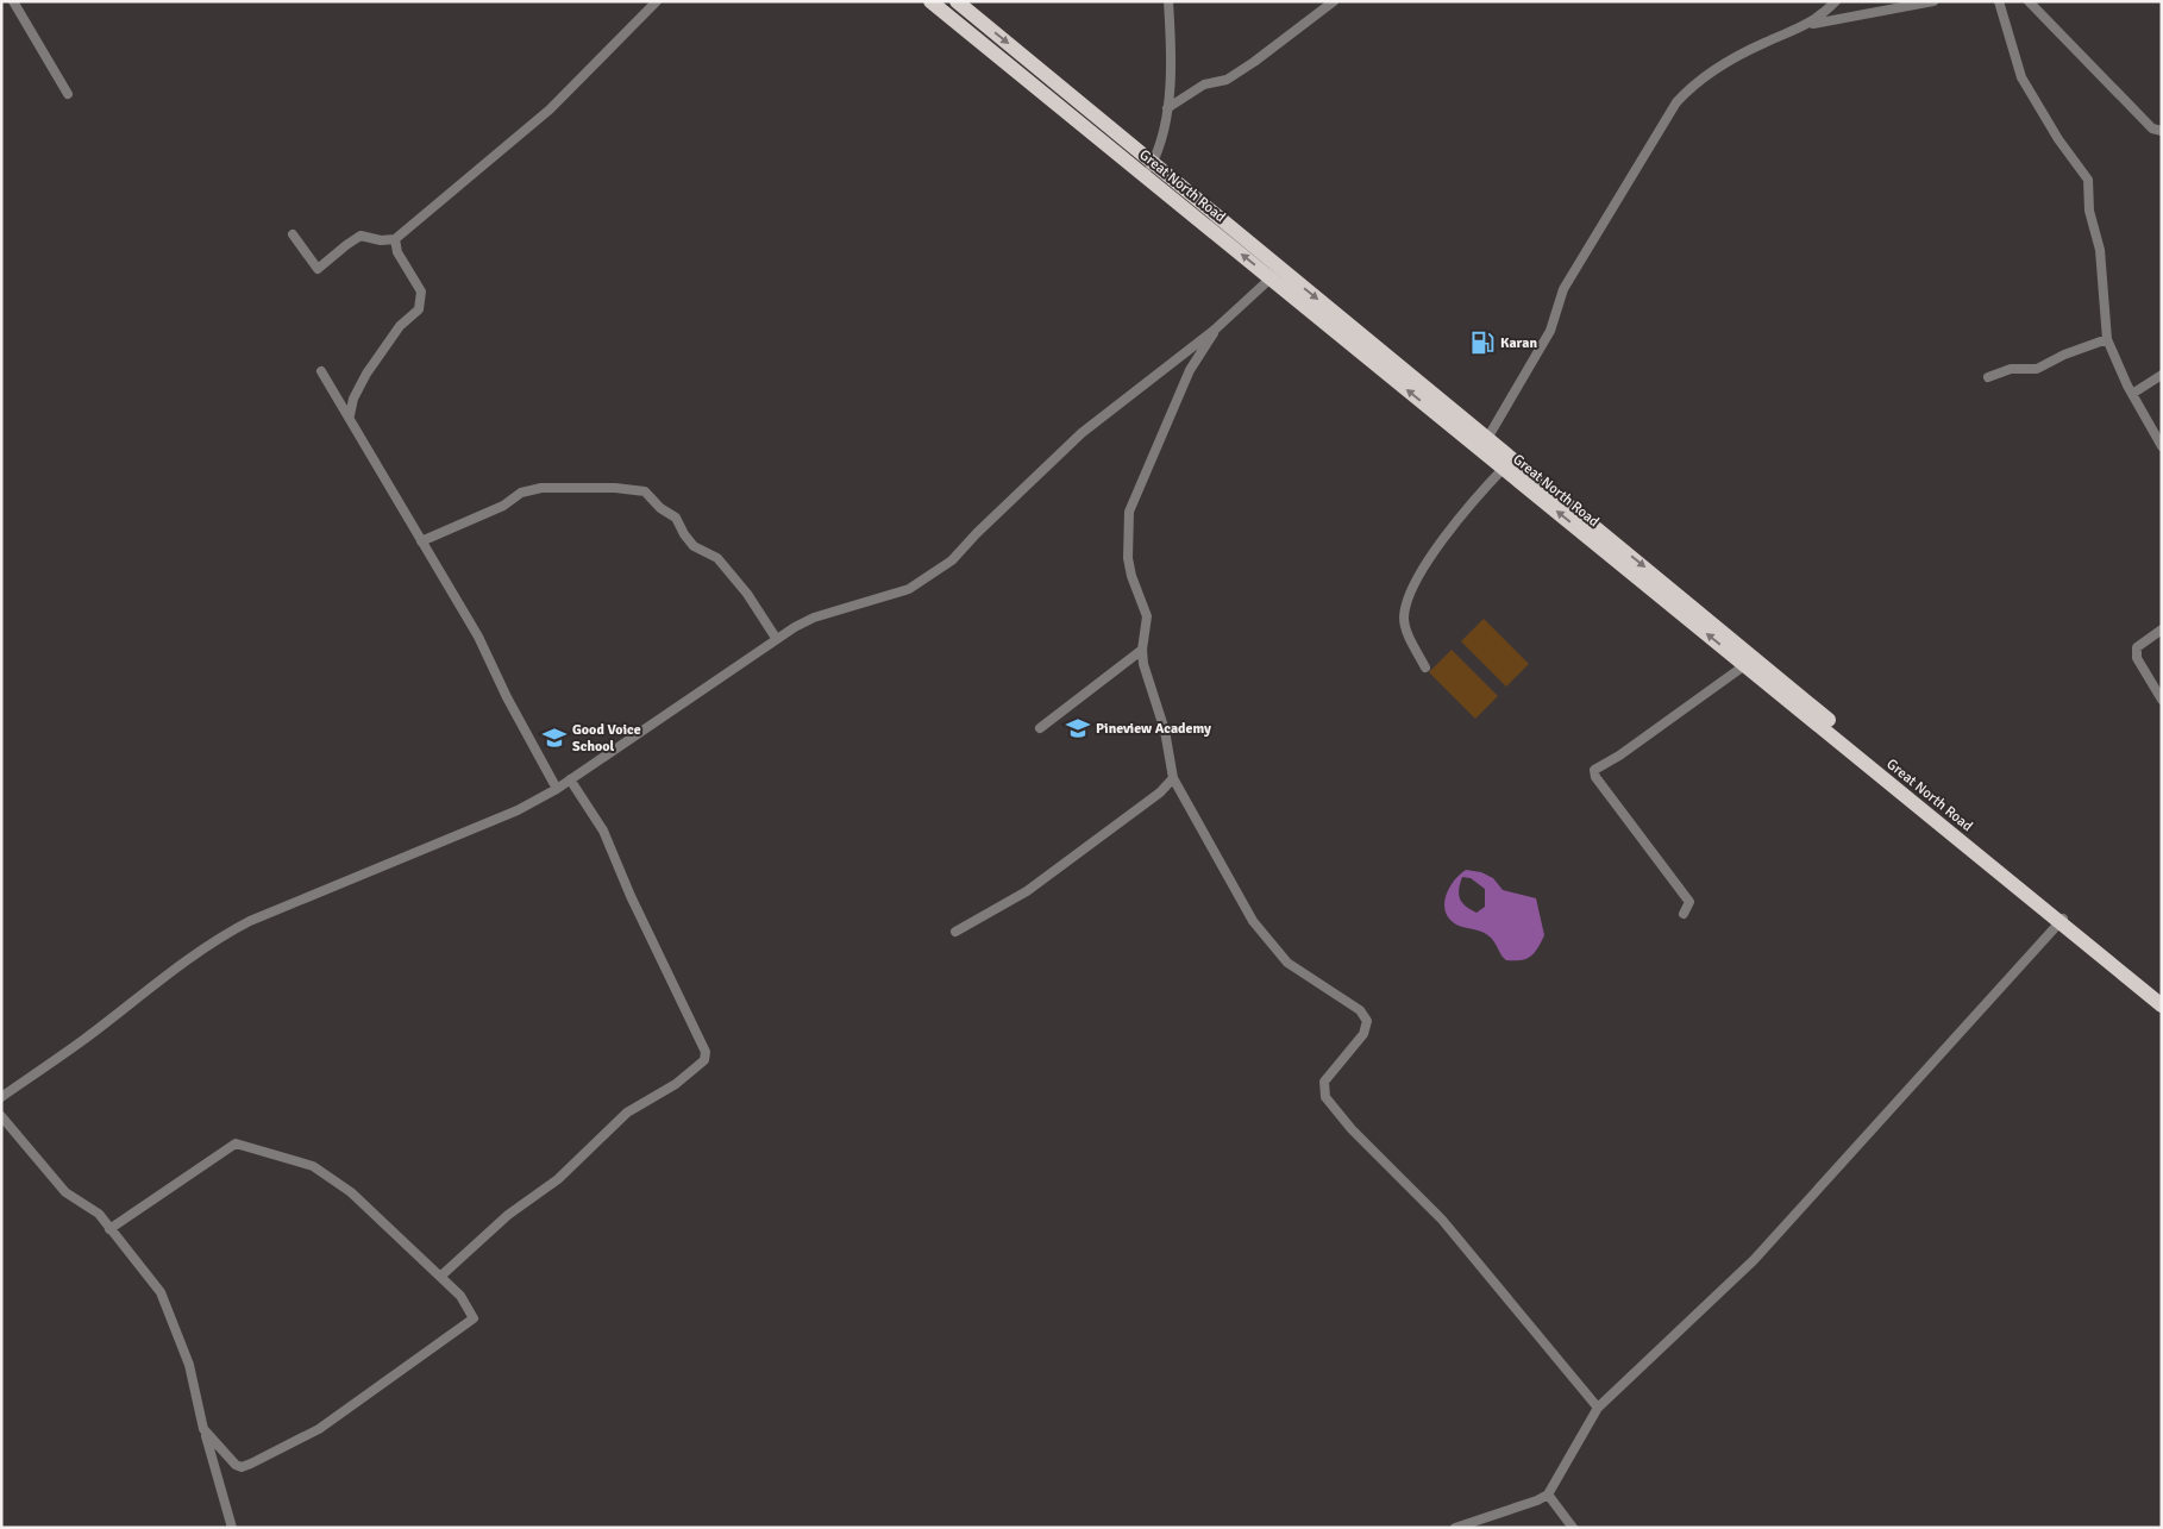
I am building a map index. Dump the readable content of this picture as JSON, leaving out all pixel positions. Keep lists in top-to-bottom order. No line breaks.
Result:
{"streets":{"highway":["Great North Road"]},"places":{"fuel station":["Karan"],"school or university":["Pineview Academy","Good Voice School"]}}
